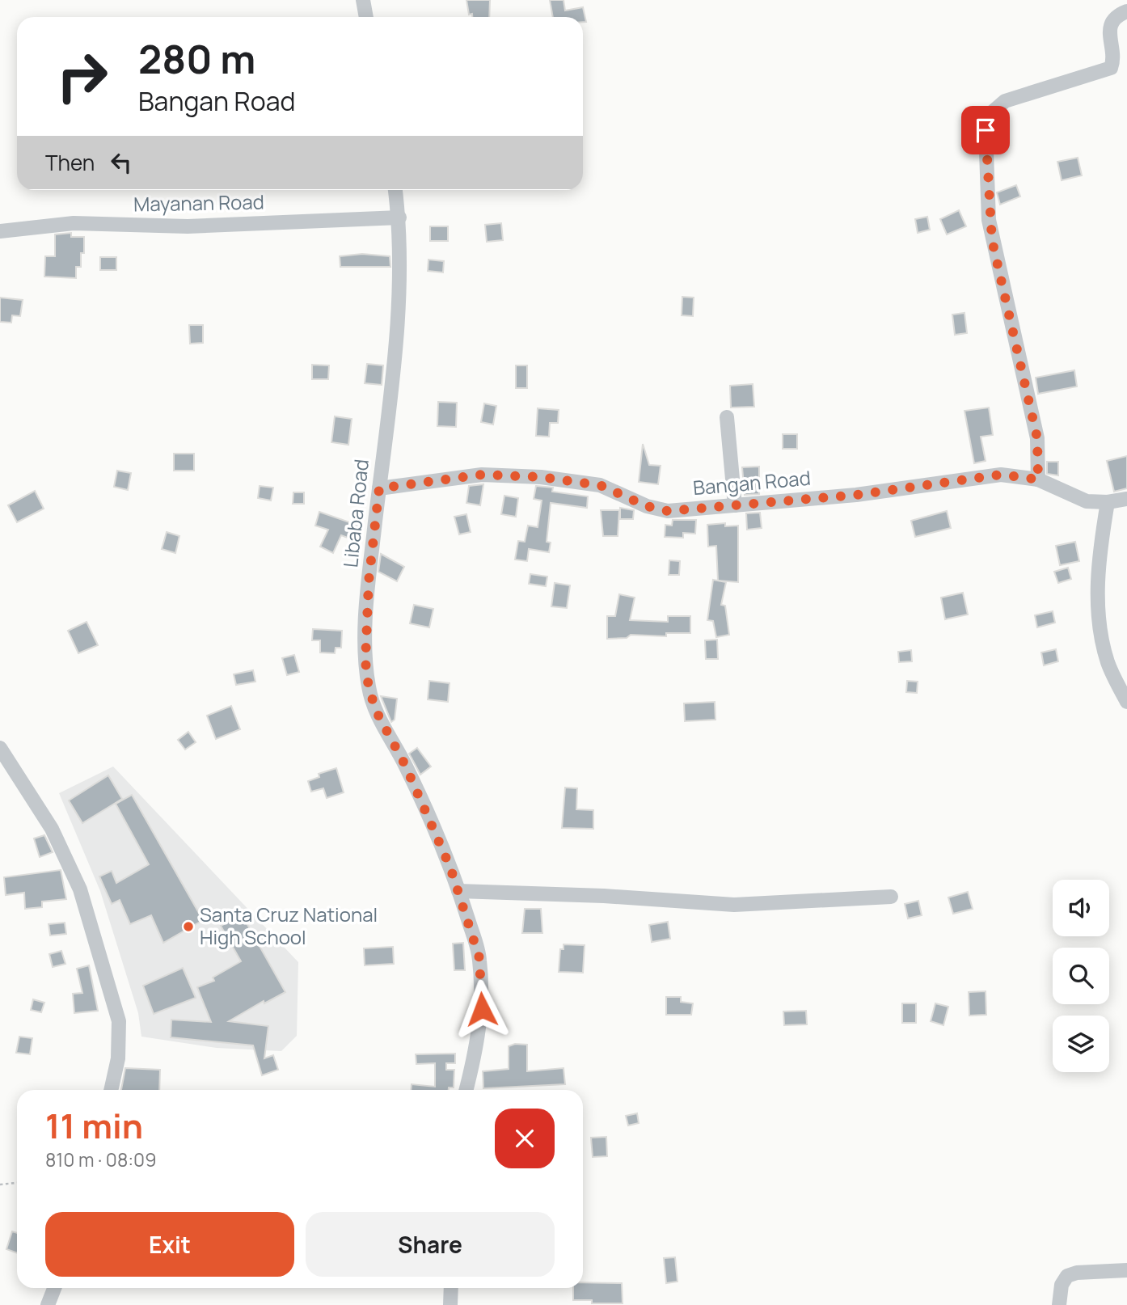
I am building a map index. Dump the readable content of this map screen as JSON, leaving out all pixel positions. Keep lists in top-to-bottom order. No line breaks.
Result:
{"streets":{"street":["Mayanan Road","Bangan Road","Libaba Road"]},"crossings":[["Mayanan Road","Libaba Road"],["Bangan Road","Libaba Road"]],"places":["Santa Cruz National High School"],"page":{"turn":["280 m","Bangan Road"],"then":"Then","heading":["11 min","810 m · 08:09"],"buttons":["Exit","Share"]}}
